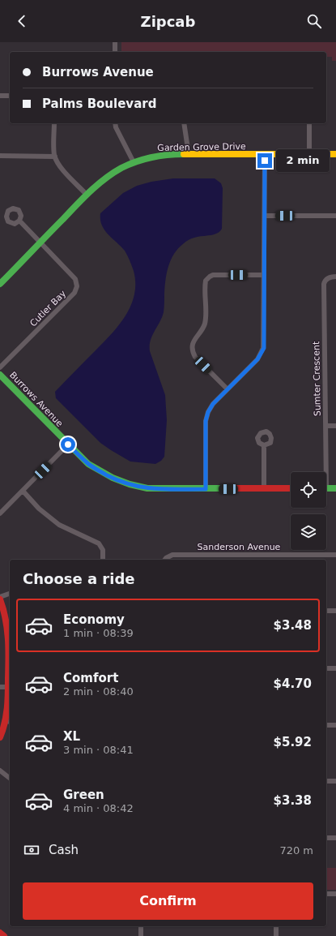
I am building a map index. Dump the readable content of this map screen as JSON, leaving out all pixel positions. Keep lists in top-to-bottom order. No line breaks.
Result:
{"streets":{"street":["Garden Grove Drive","Cutler Bay","Sumter Crescent","Burrows Avenue","Sanderson Avenue"]},"crossings":[["Garden Grove Drive","Cutler Bay"]],"page":{"header":"Zipcab","banner":["Burrows Avenue","Palms Boulevard"],"bubble":"2 min","heading":"Choose a ride","list":[{"name":"Economy","note":"1 min · 08:39","value":"$3.48"},{"name":"Comfort","note":"2 min · 08:40","value":"$4.70"},{"name":"XL","note":"3 min · 08:41","value":"$5.92"},{"name":"Green","note":"4 min · 08:42","value":"$3.38"}],"pay":["Cash","720 m"],"buttons":"Confirm"}}
